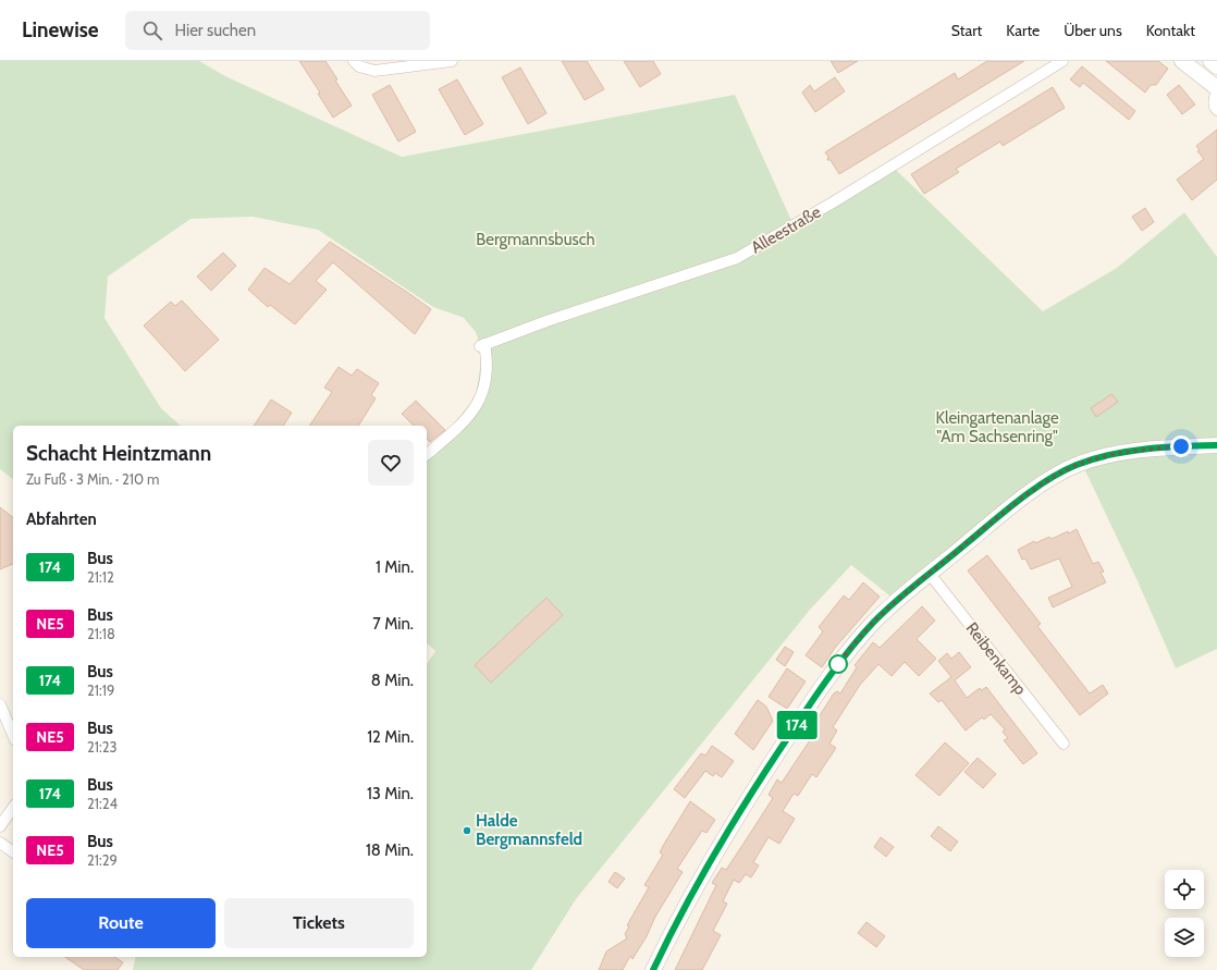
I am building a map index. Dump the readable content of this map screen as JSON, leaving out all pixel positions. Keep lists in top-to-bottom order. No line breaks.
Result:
{"streets":{"street":["Alleestraße","Reibenkamp"]},"parks":["Bergmannsbusch","Kleingartenanlage \"Am Sachsenring\""],"places":["Halde Bergmannsfeld"],"lines":["bus line 174"],"page":{"header":"Linewise","search":"Hier suchen","nav":["Start","Karte","Über uns","Kontakt"],"on_map":"174","heading":[["Schacht Heintzmann","Zu Fuß · 3 Min. · 210 m"],"Abfahrten"],"list":[{"mark":"174","name":"Bus","note":"21:12","value":"1 Min."},{"mark":"NE5","name":"Bus","note":"21:18","value":"7 Min."},{"mark":"174","name":"Bus","note":"21:19","value":"8 Min."},{"mark":"NE5","name":"Bus","note":"21:23","value":"12 Min."},{"mark":"174","name":"Bus","note":"21:24","value":"13 Min."},{"mark":"NE5","name":"Bus","note":"21:29","value":"18 Min."}],"buttons":["Route","Tickets"]}}
